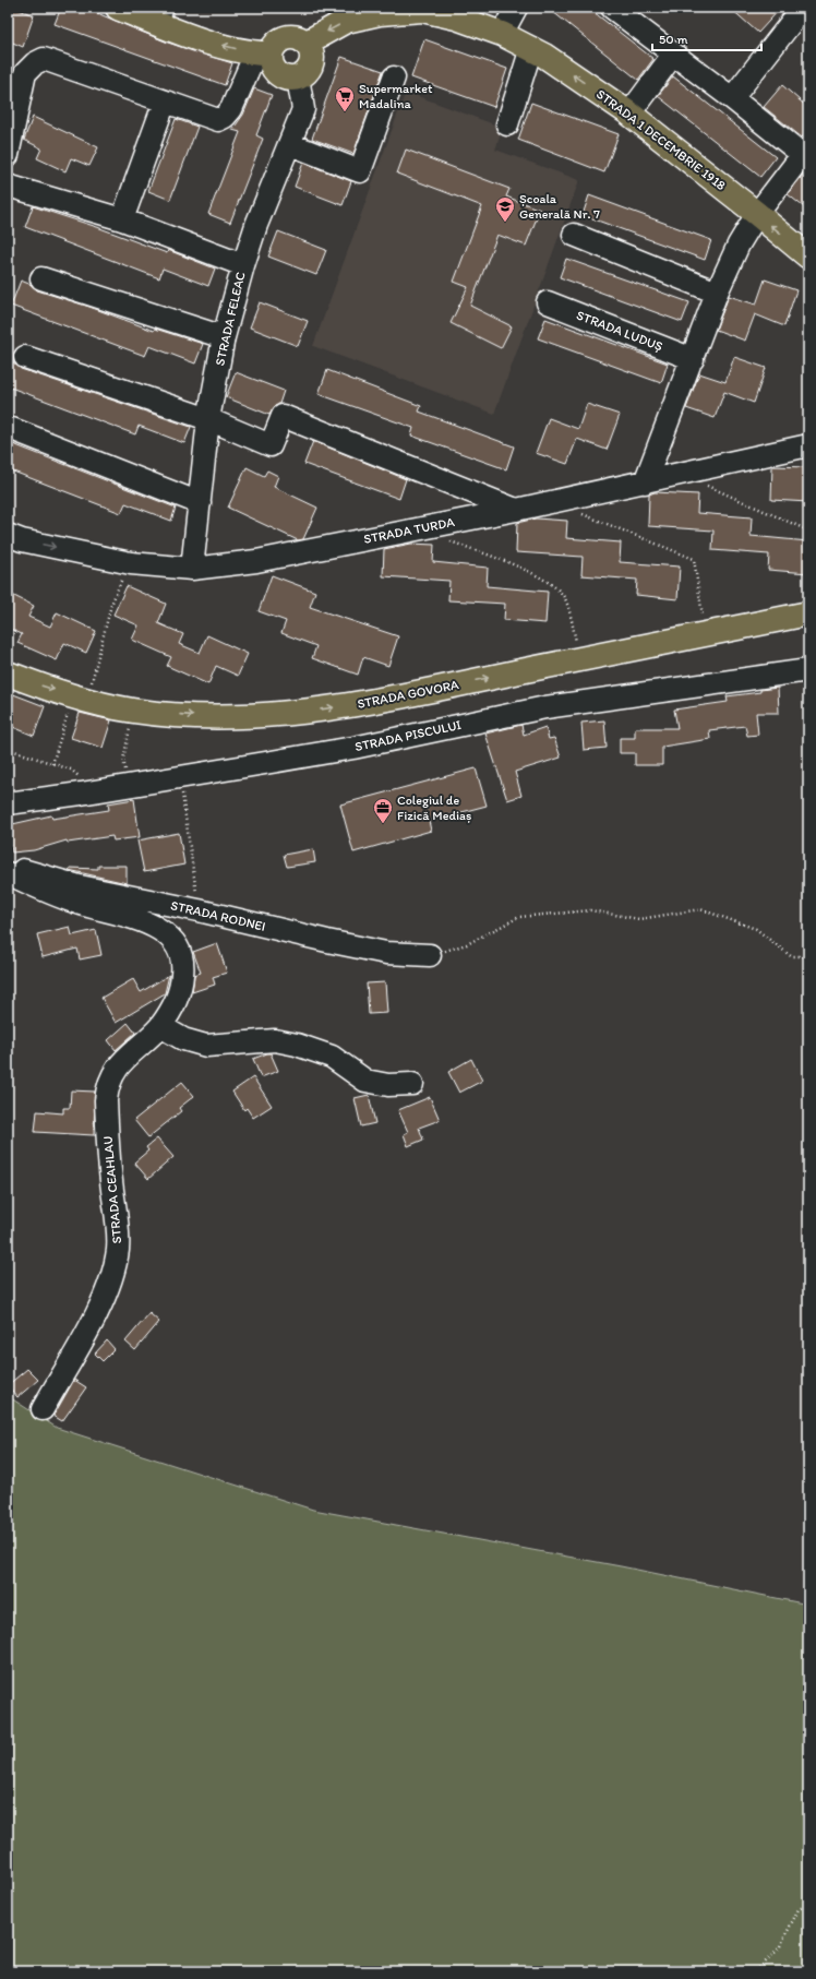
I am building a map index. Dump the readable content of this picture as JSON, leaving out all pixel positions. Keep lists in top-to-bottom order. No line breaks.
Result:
{"streets":{"main road":["STRADA 1 DECEMBRIE 1918","STRADA GOVORA"],"street":["STRADA FELEAC","STRADA LUDUȘ","STRADA TURDA","STRADA PISCULUI","STRADA RODNEI","STRADA CEAHLAU"]},"crossings":[["STRADA 1 DECEMBRIE 1918","STRADA FELEAC"],["STRADA FELEAC","STRADA TURDA"],["STRADA RODNEI","STRADA CEAHLAU"]],"one_way":["STRADA 1 DECEMBRIE 1918","STRADA GOVORA"],"places":{"supermarket":["Supermarket Madalina"],"school or university":["Școala Generală Nr. 7"],"office":["Colegiul de Fizică Mediaș"]},"scale_bar":"50 m"}
